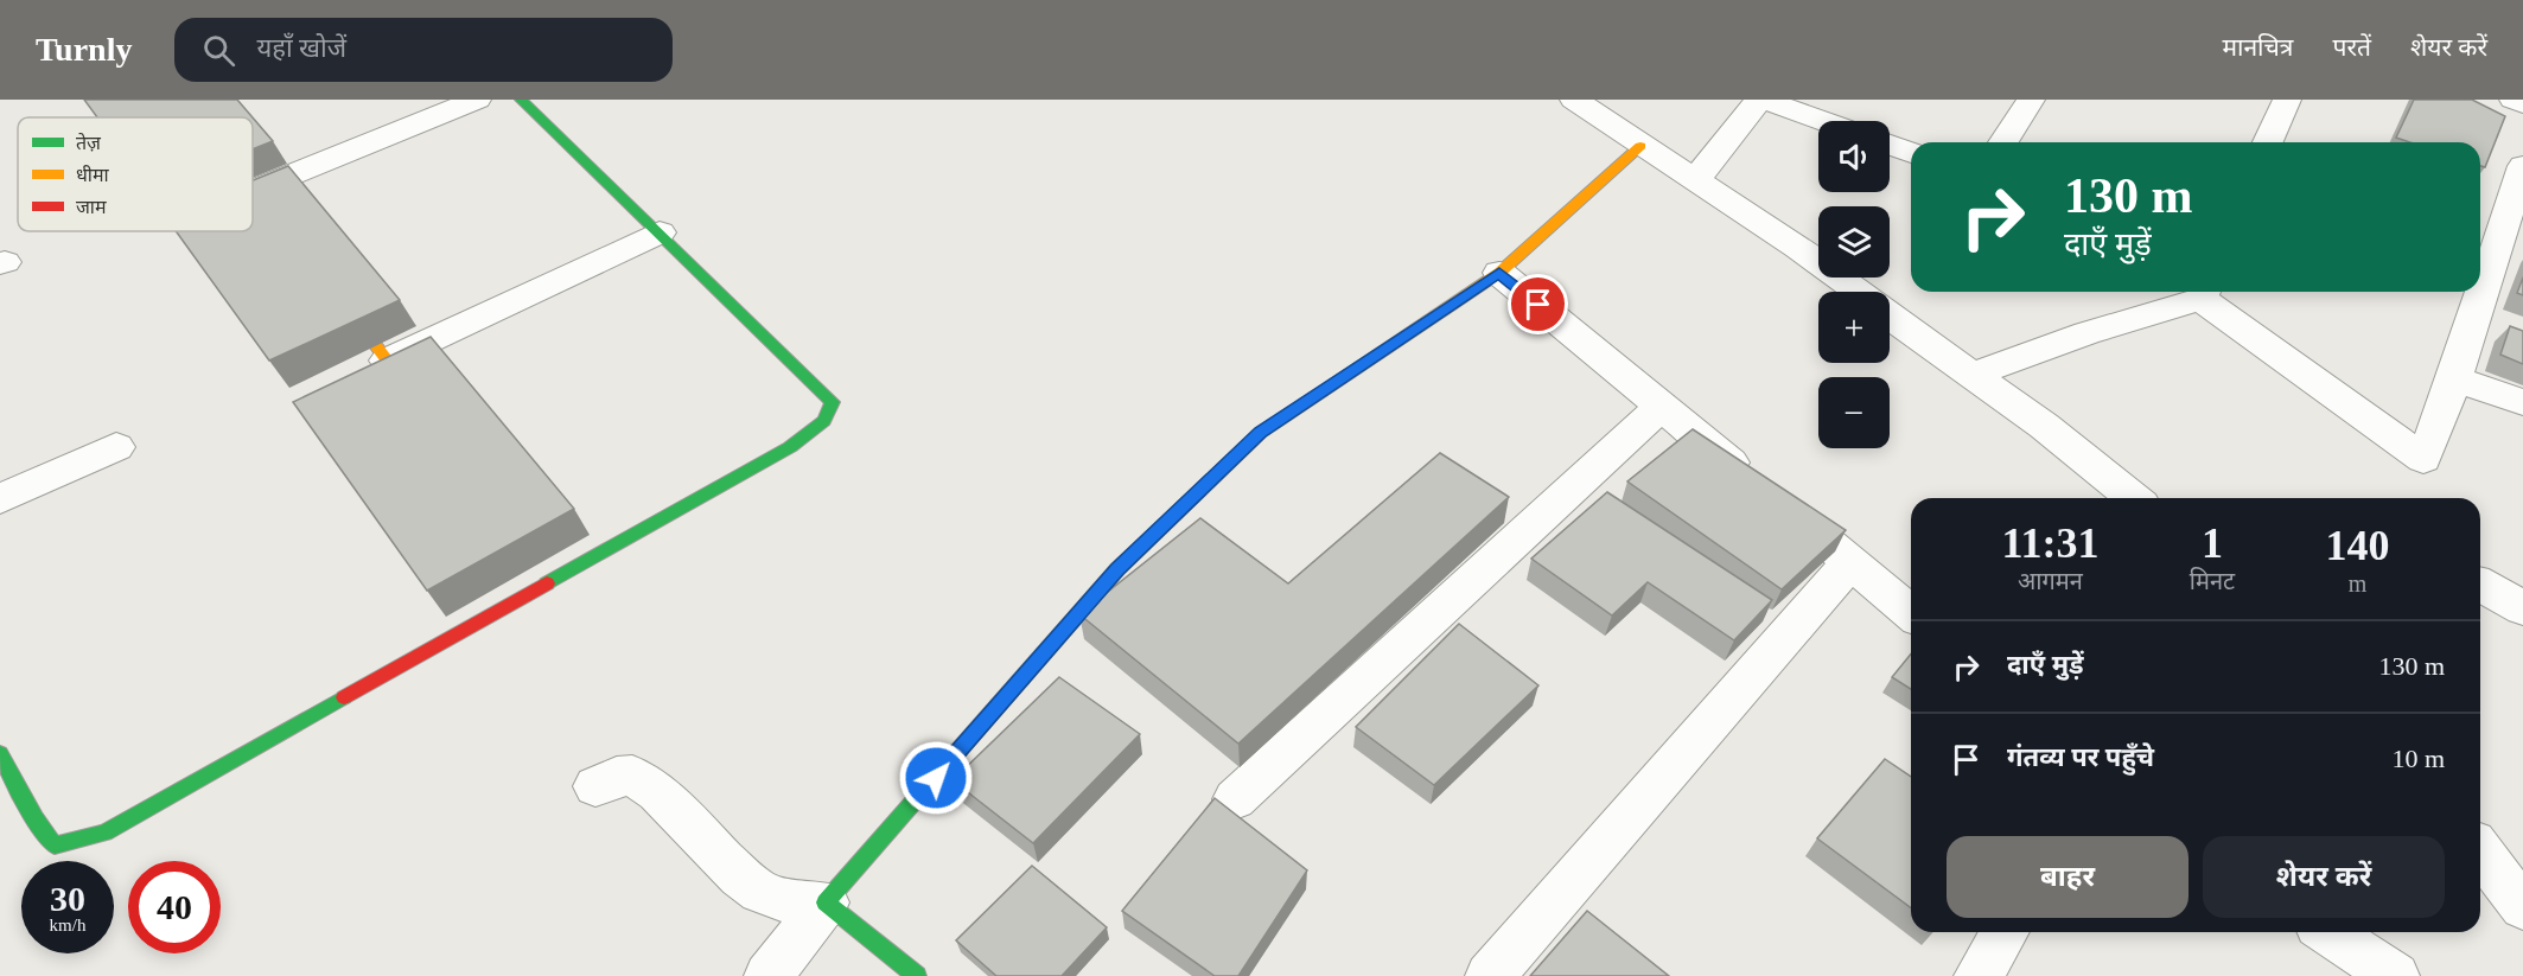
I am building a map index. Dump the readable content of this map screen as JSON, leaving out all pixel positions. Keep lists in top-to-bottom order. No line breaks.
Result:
{"legend":["तेज़","धीमा","जाम"],"page":{"header":"Turnly","search":"यहाँ खोजें","nav":["मानचित्र","परतें","शेयर करें"],"map_buttons":["+","−"],"turn":["130 m","दाएँ मुड़ें"],"eta":["11:31","आगमन","1","मिनट","140","m"],"list":[{"name":"दाएँ मुड़ें","value":"130 m"},{"name":"गंतव्य पर पहुँचे","value":"10 m"}],"buttons":["बाहर","शेयर करें"],"speed":"30 km/h","limit":"40"}}
